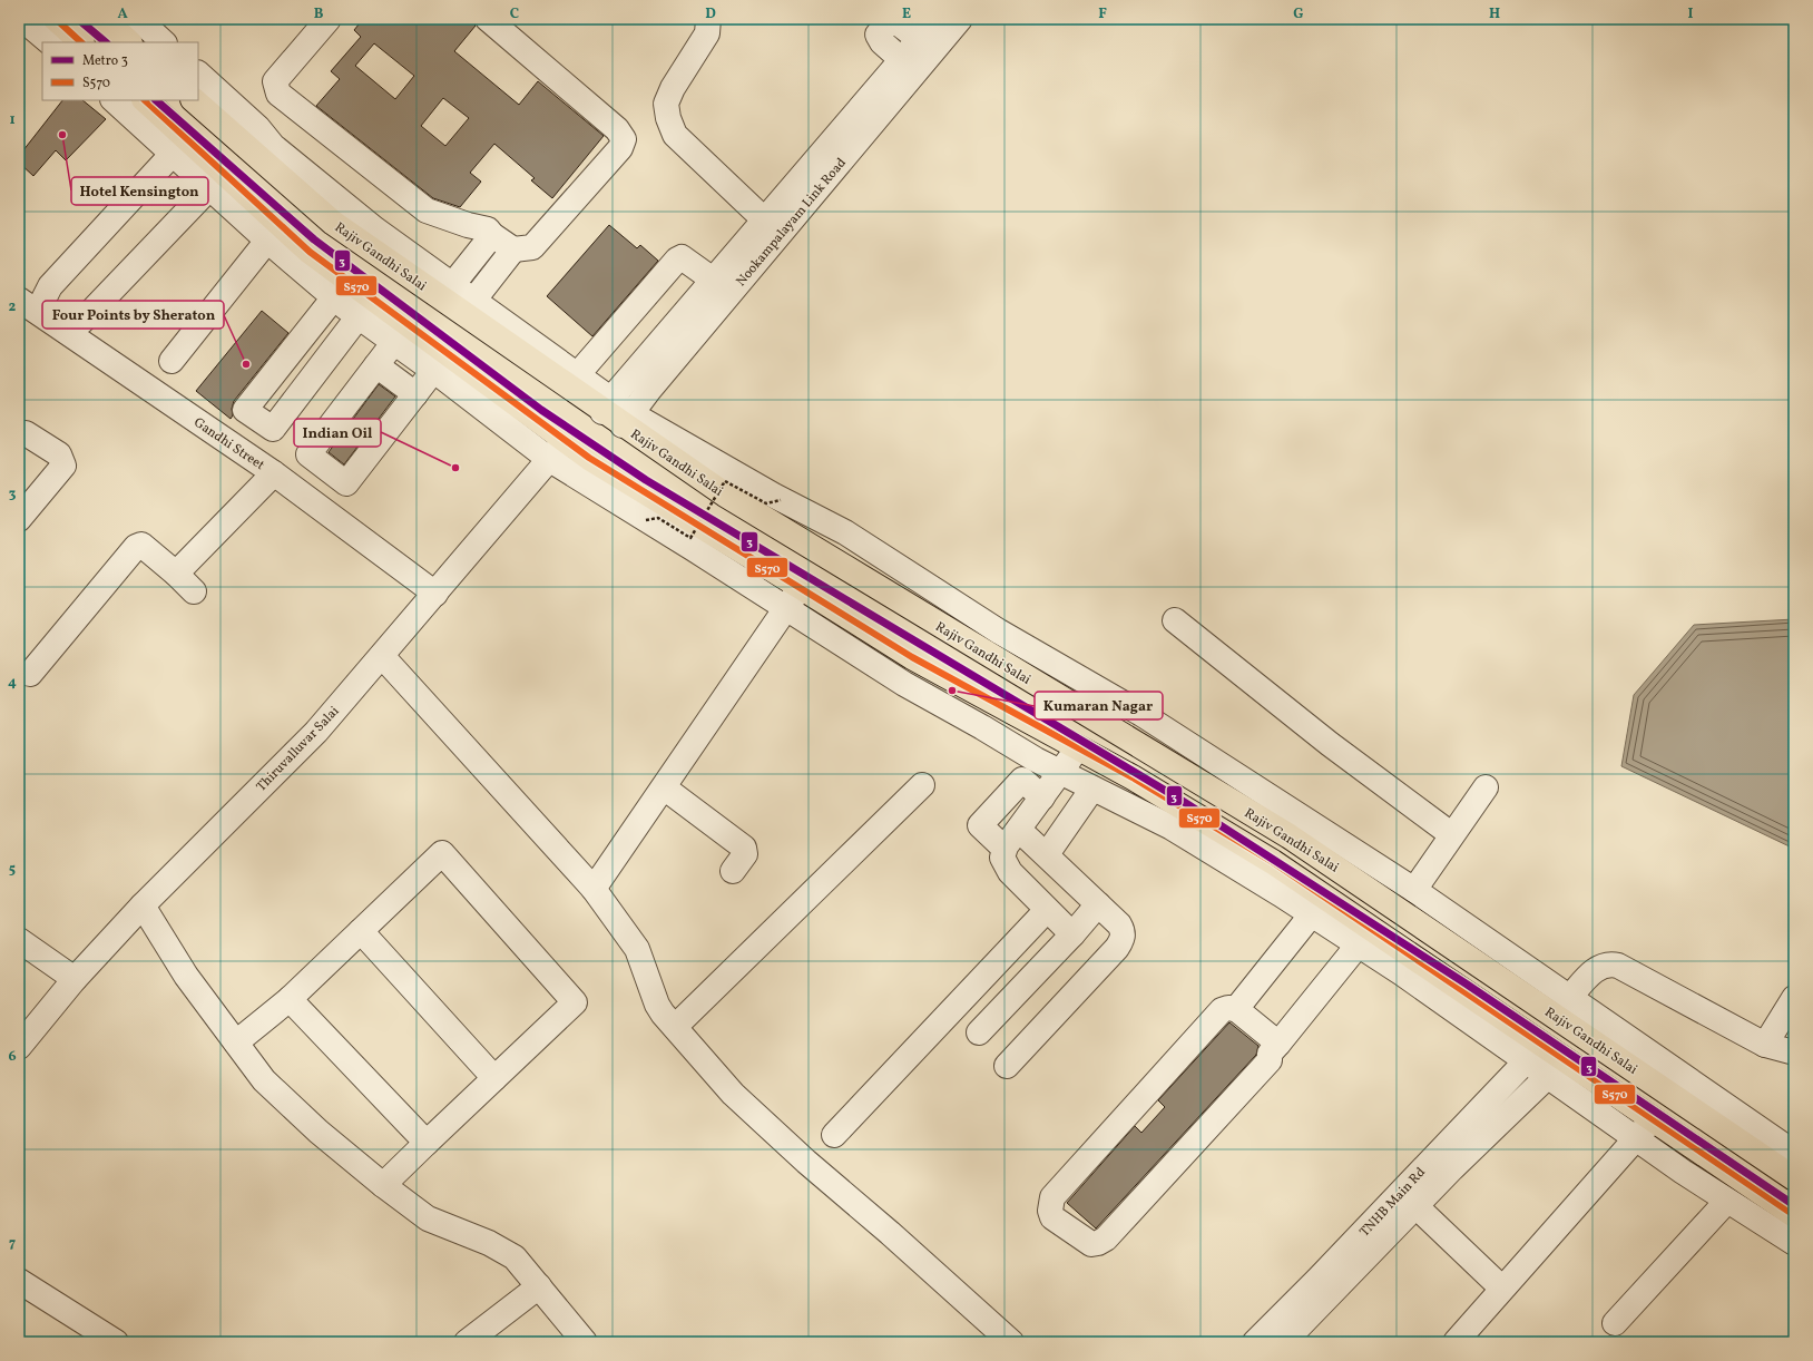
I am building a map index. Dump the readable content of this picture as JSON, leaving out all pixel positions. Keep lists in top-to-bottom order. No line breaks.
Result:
{"streets":{"main road":["Rajiv Gandhi Salai"],"street":["Nookampalayam Link Road","Gandhi Street","Thiruvalluvar Salai","TNHB Main Rd"]},"crossings":[["Nookampalayam Link Road","Rajiv Gandhi Salai"],["Gandhi Street","Thiruvalluvar Salai"]],"places":["Hotel Kensington","Four Points by Sheraton","Indian Oil","Kumaran Nagar"],"lines":["metro line 3","transit line S570"],"legend":["Metro 3","S570"],"grid":{"columns":["A","B","C","D","E","F","G","H","I"],"rows":["1","2","3","4","5","6","7"]}}
